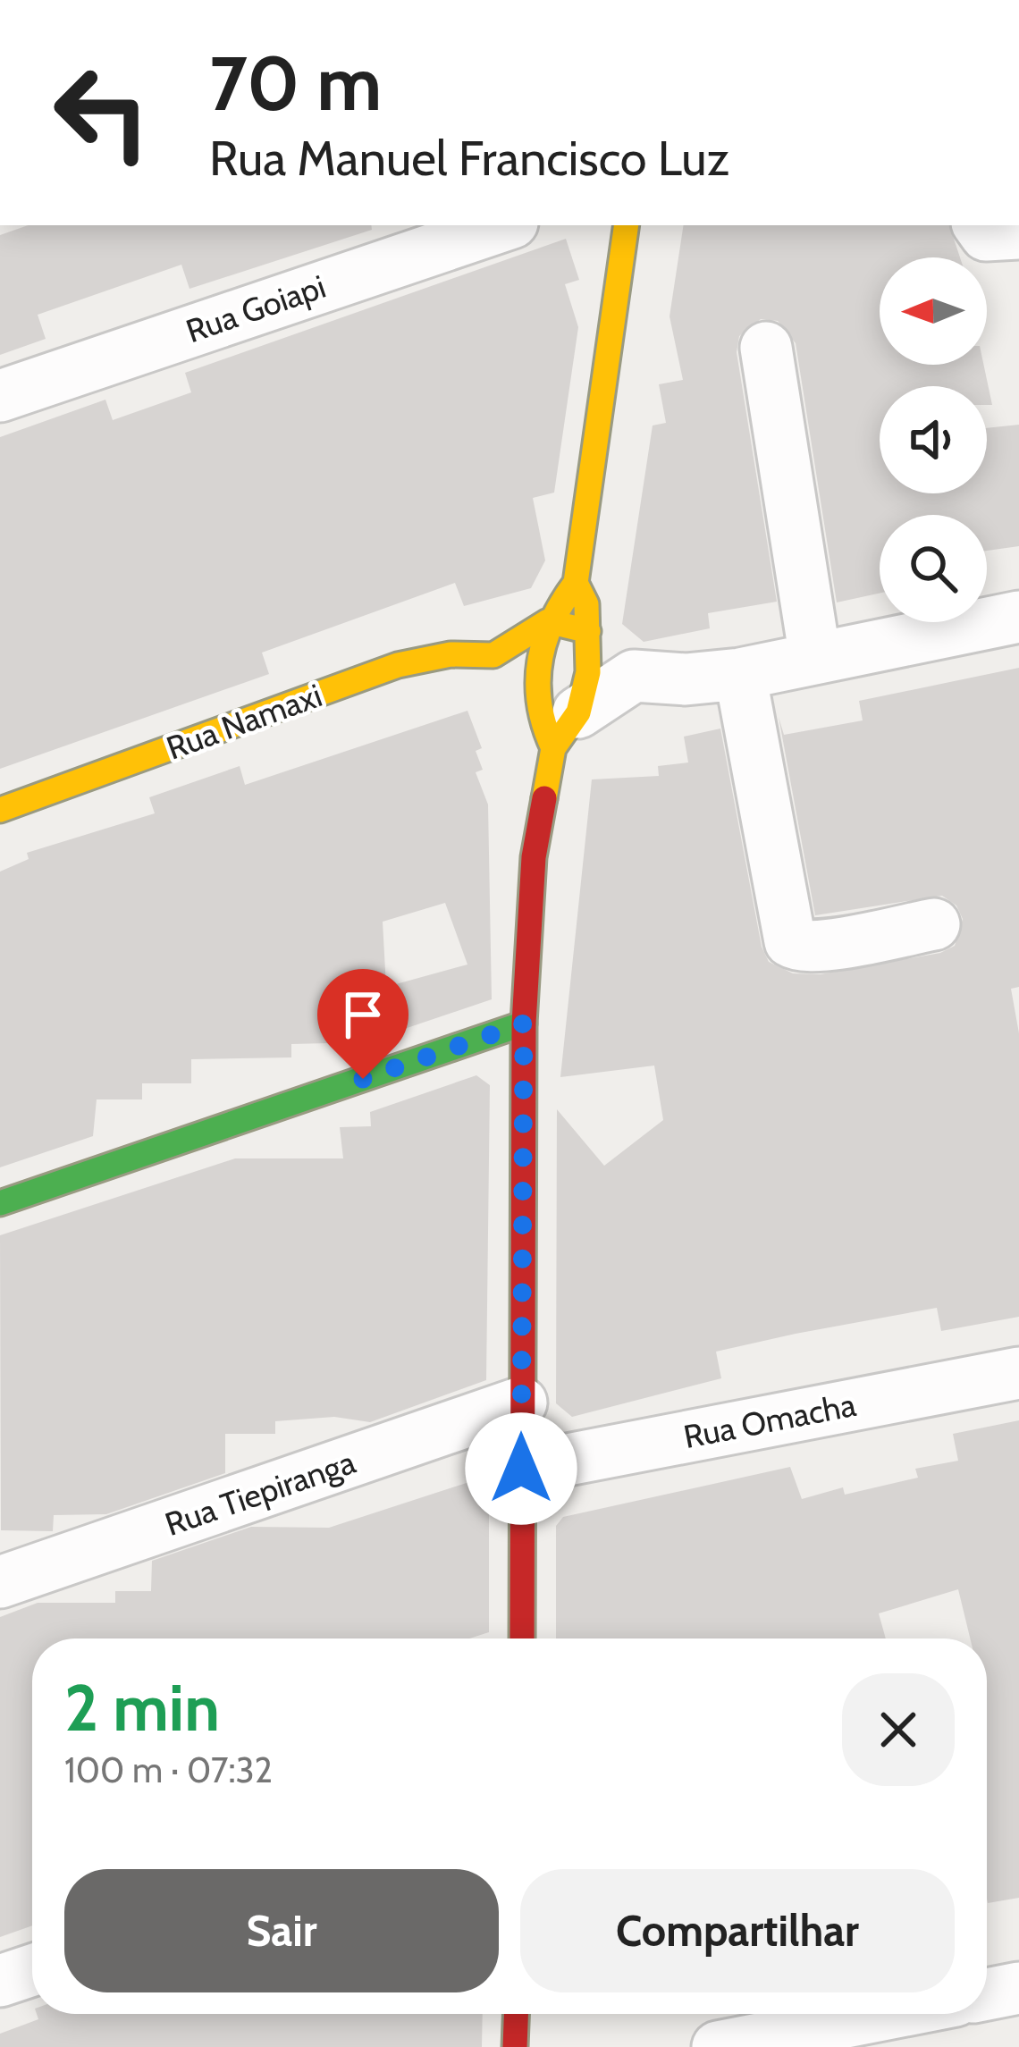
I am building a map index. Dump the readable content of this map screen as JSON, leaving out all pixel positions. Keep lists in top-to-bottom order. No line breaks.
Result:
{"streets":{"street":["Rua Goiapi","Rua Namaxi","Rua Omacha","Rua Tiepiranga"]},"north":"left","page":{"turn":["70 m","Rua Manuel Francisco Luz"],"heading":["2 min","100 m · 07:32"],"buttons":["Sair","Compartilhar"]}}
